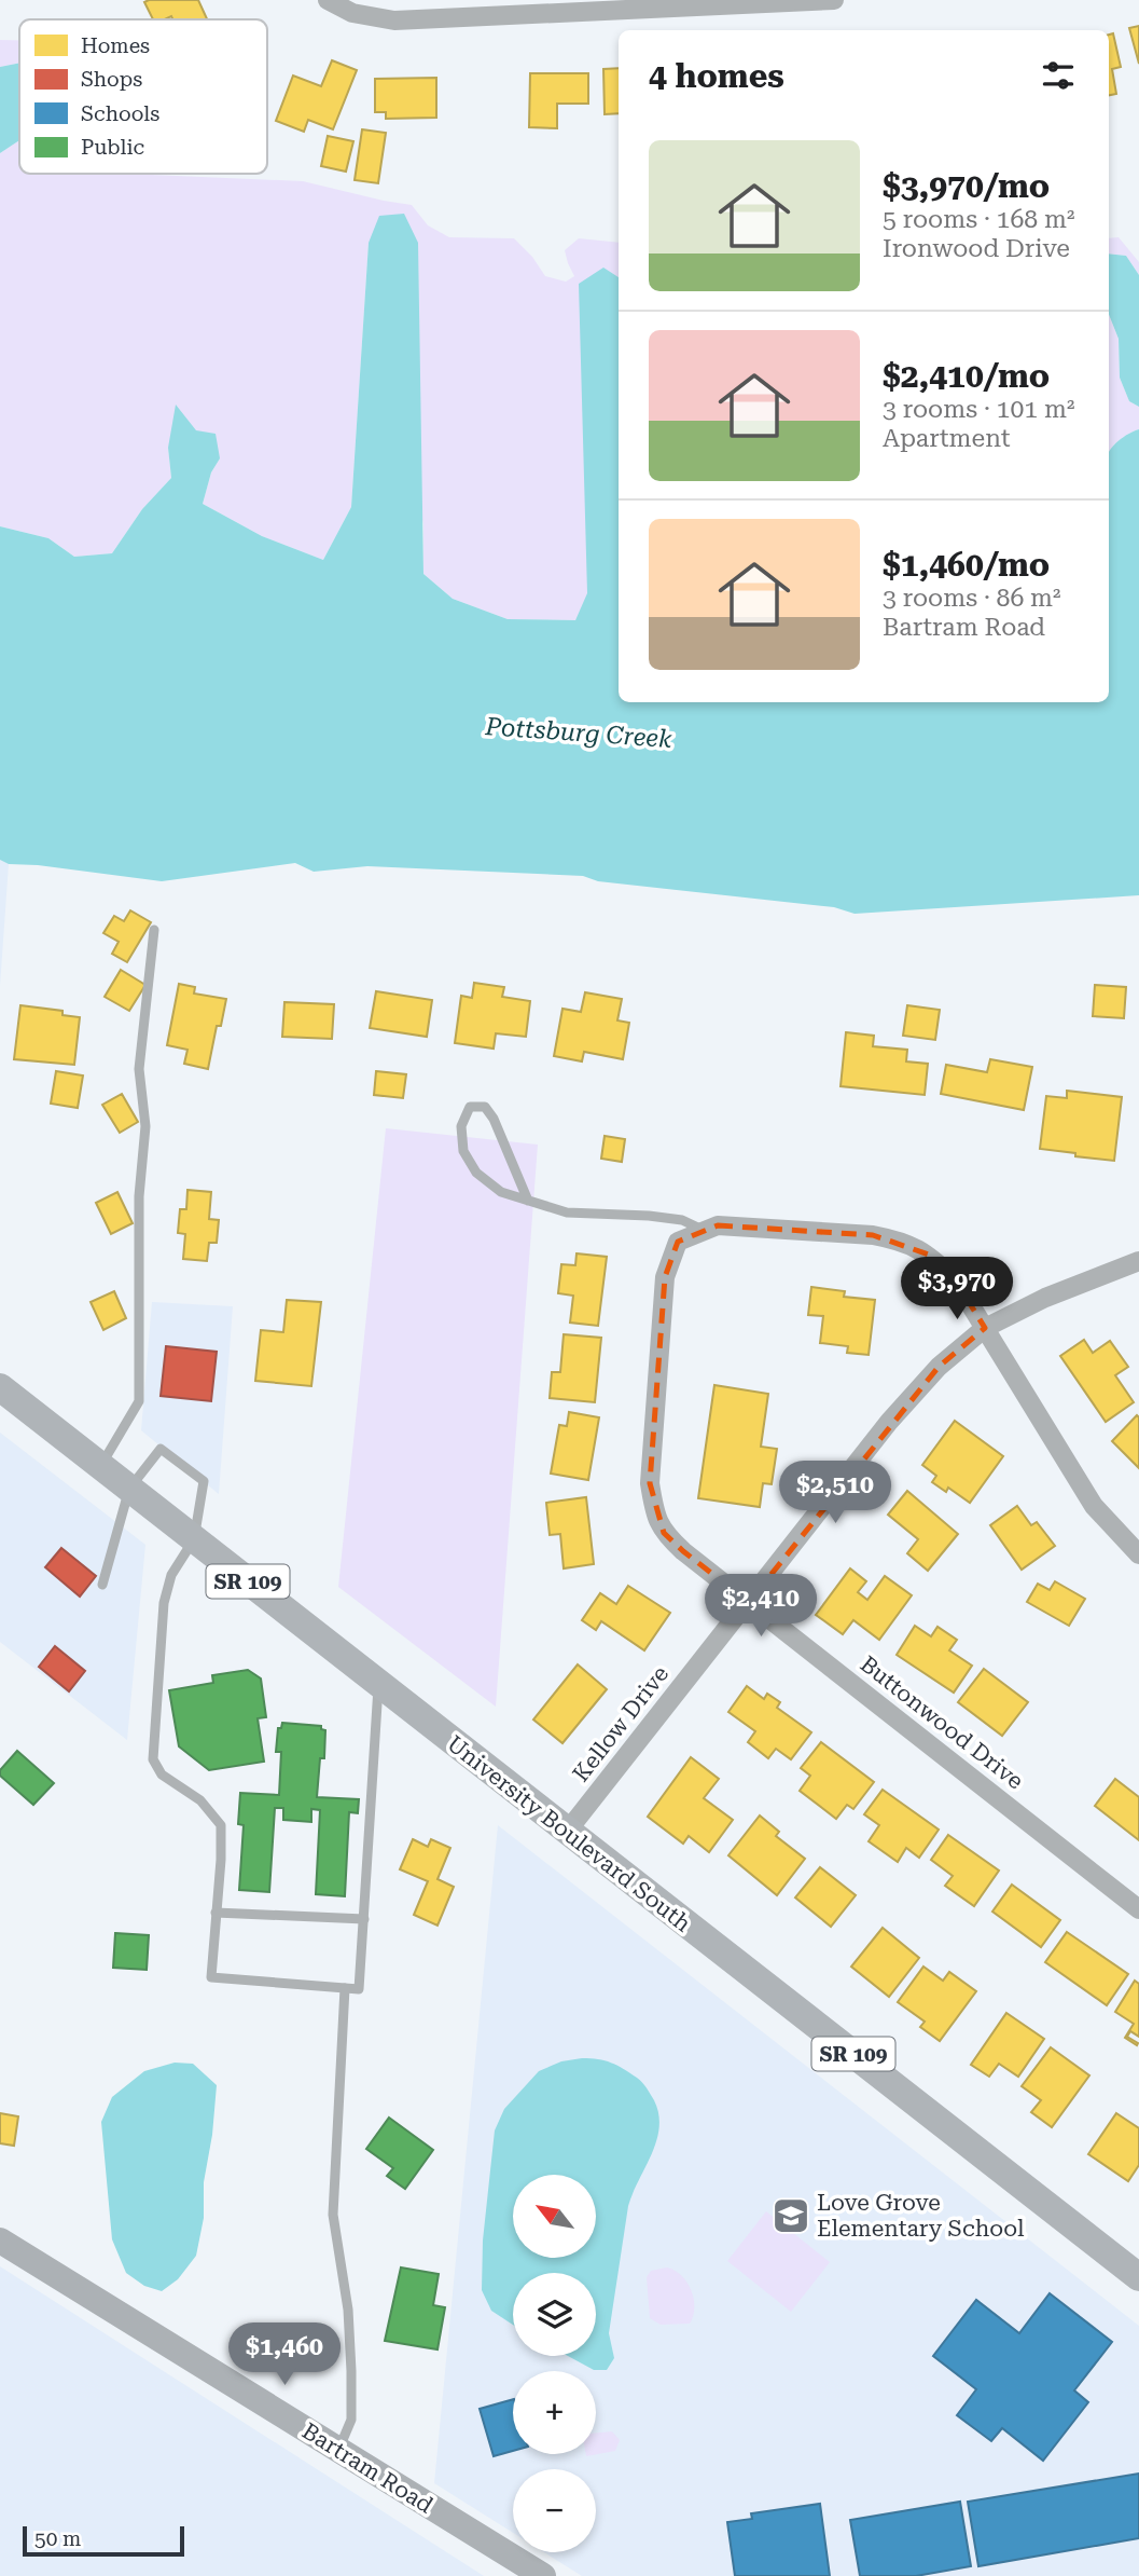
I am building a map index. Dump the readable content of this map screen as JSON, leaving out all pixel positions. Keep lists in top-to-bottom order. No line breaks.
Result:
{"streets":{"main road":["SR 109","University Boulevard South"],"street":["Buttonwood Drive","Kellow Drive","Bartram Road"]},"crossings":[["Buttonwood Drive","Kellow Drive"],["Kellow Drive","University Boulevard South"]],"water":["Pottsburg Creek"],"places":{"school or university":["Love Grove Elementary School"]},"legend":["Homes","Shops","Schools","Public"],"scale_bar":"50 m","north":"top left","page":{"heading":"4 homes","list":[{"name":"$3,970/mo","note":"5 rooms · 168 m² · Ironwood Drive"},{"name":"$2,410/mo","note":"3 rooms · 101 m² · Apartment"},{"name":"$1,460/mo","note":"3 rooms · 86 m² · Bartram Road"}],"price":["$3,970","$2,510","$2,410","$1,460"],"map_buttons":["+","−"],"scale":"50 m"}}
